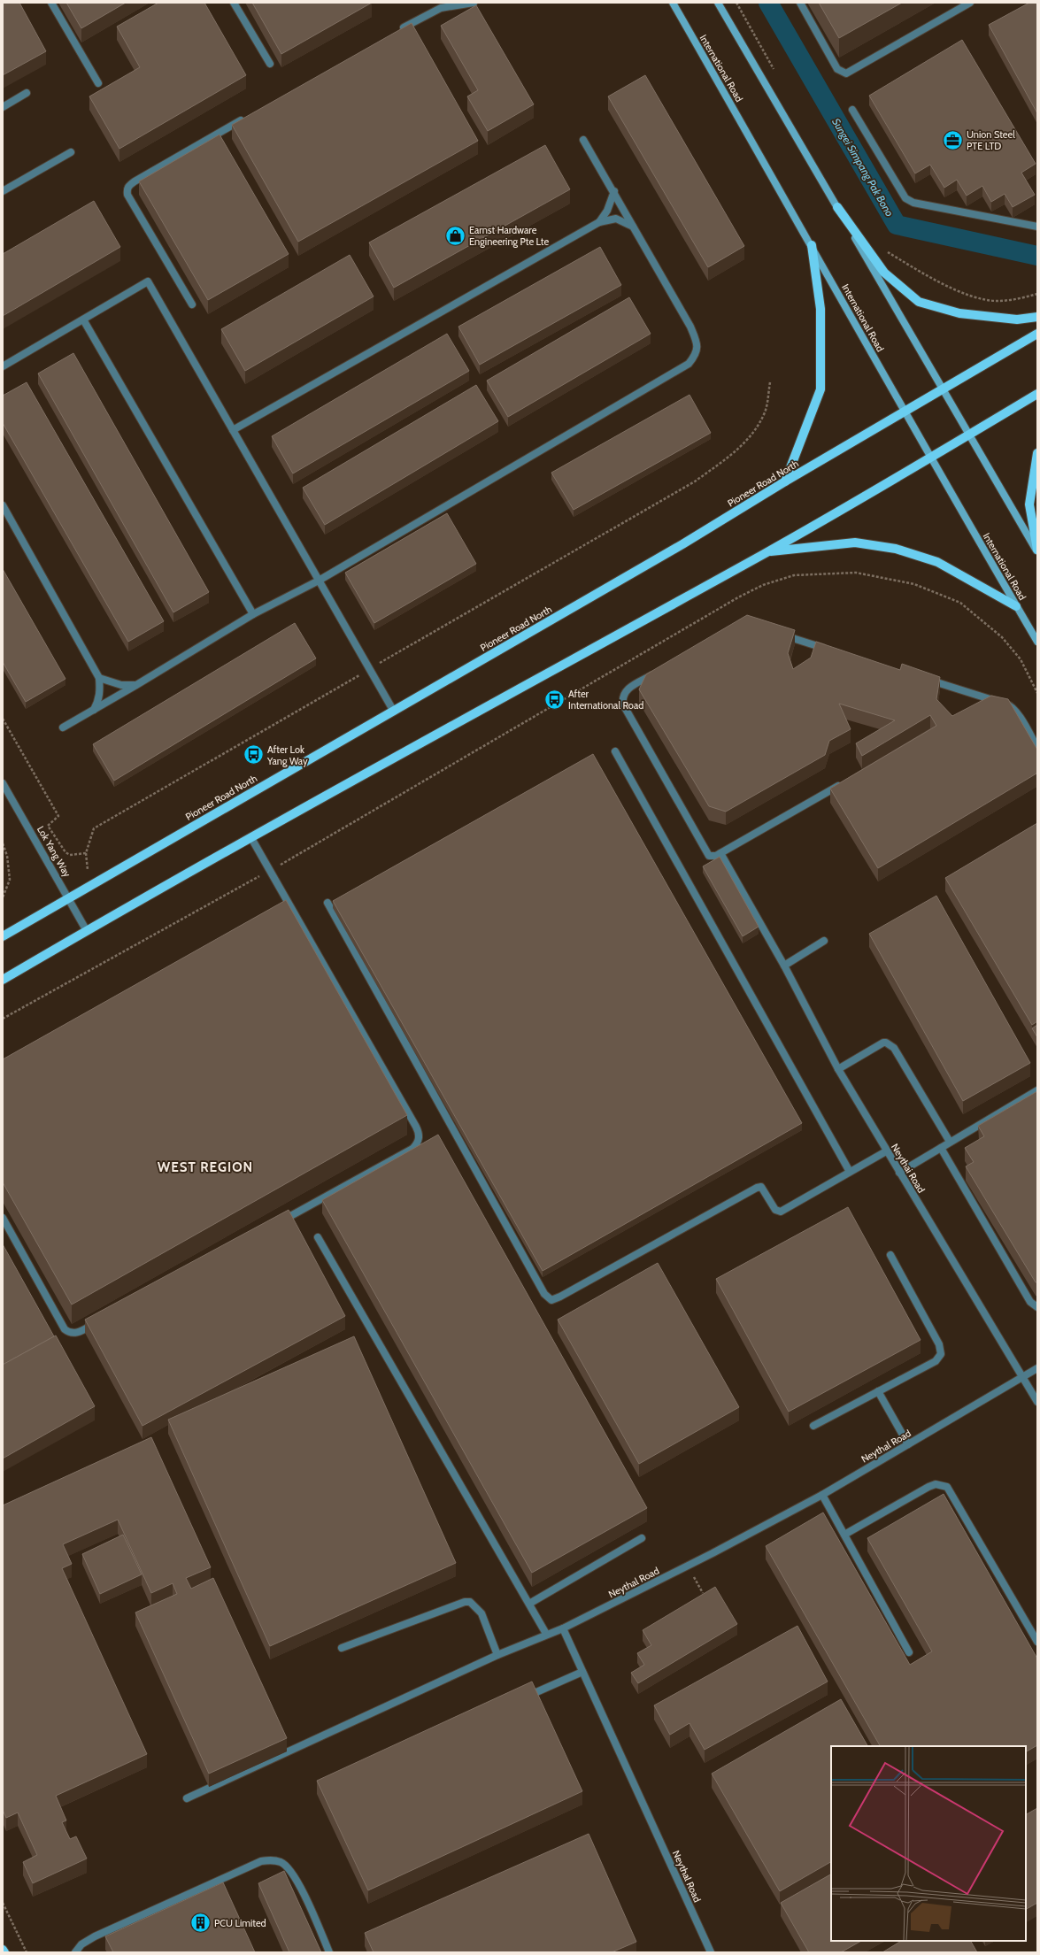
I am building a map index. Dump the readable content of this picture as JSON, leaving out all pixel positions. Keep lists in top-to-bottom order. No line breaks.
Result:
{"streets":{"main road":["International Road","Pioneer Road North"],"street":["Lok Yang Way","Neythai Road","Neythal Road"]},"crossings":[["International Road","Pioneer Road North"],["Pioneer Road North","Lok Yang Way"],["Neythai Road","Neythal Road"]],"districts":["WEST REGION"],"water":["Sungei Simpang Pak Bono"],"places":{"office":["Union Steel PTE LTD"],"shop":["Earnst Hardware Engineering Pte Lte"],"bus stop":["After International Road","After Lok Yang Way"],"building":["PCU Limited"]}}
